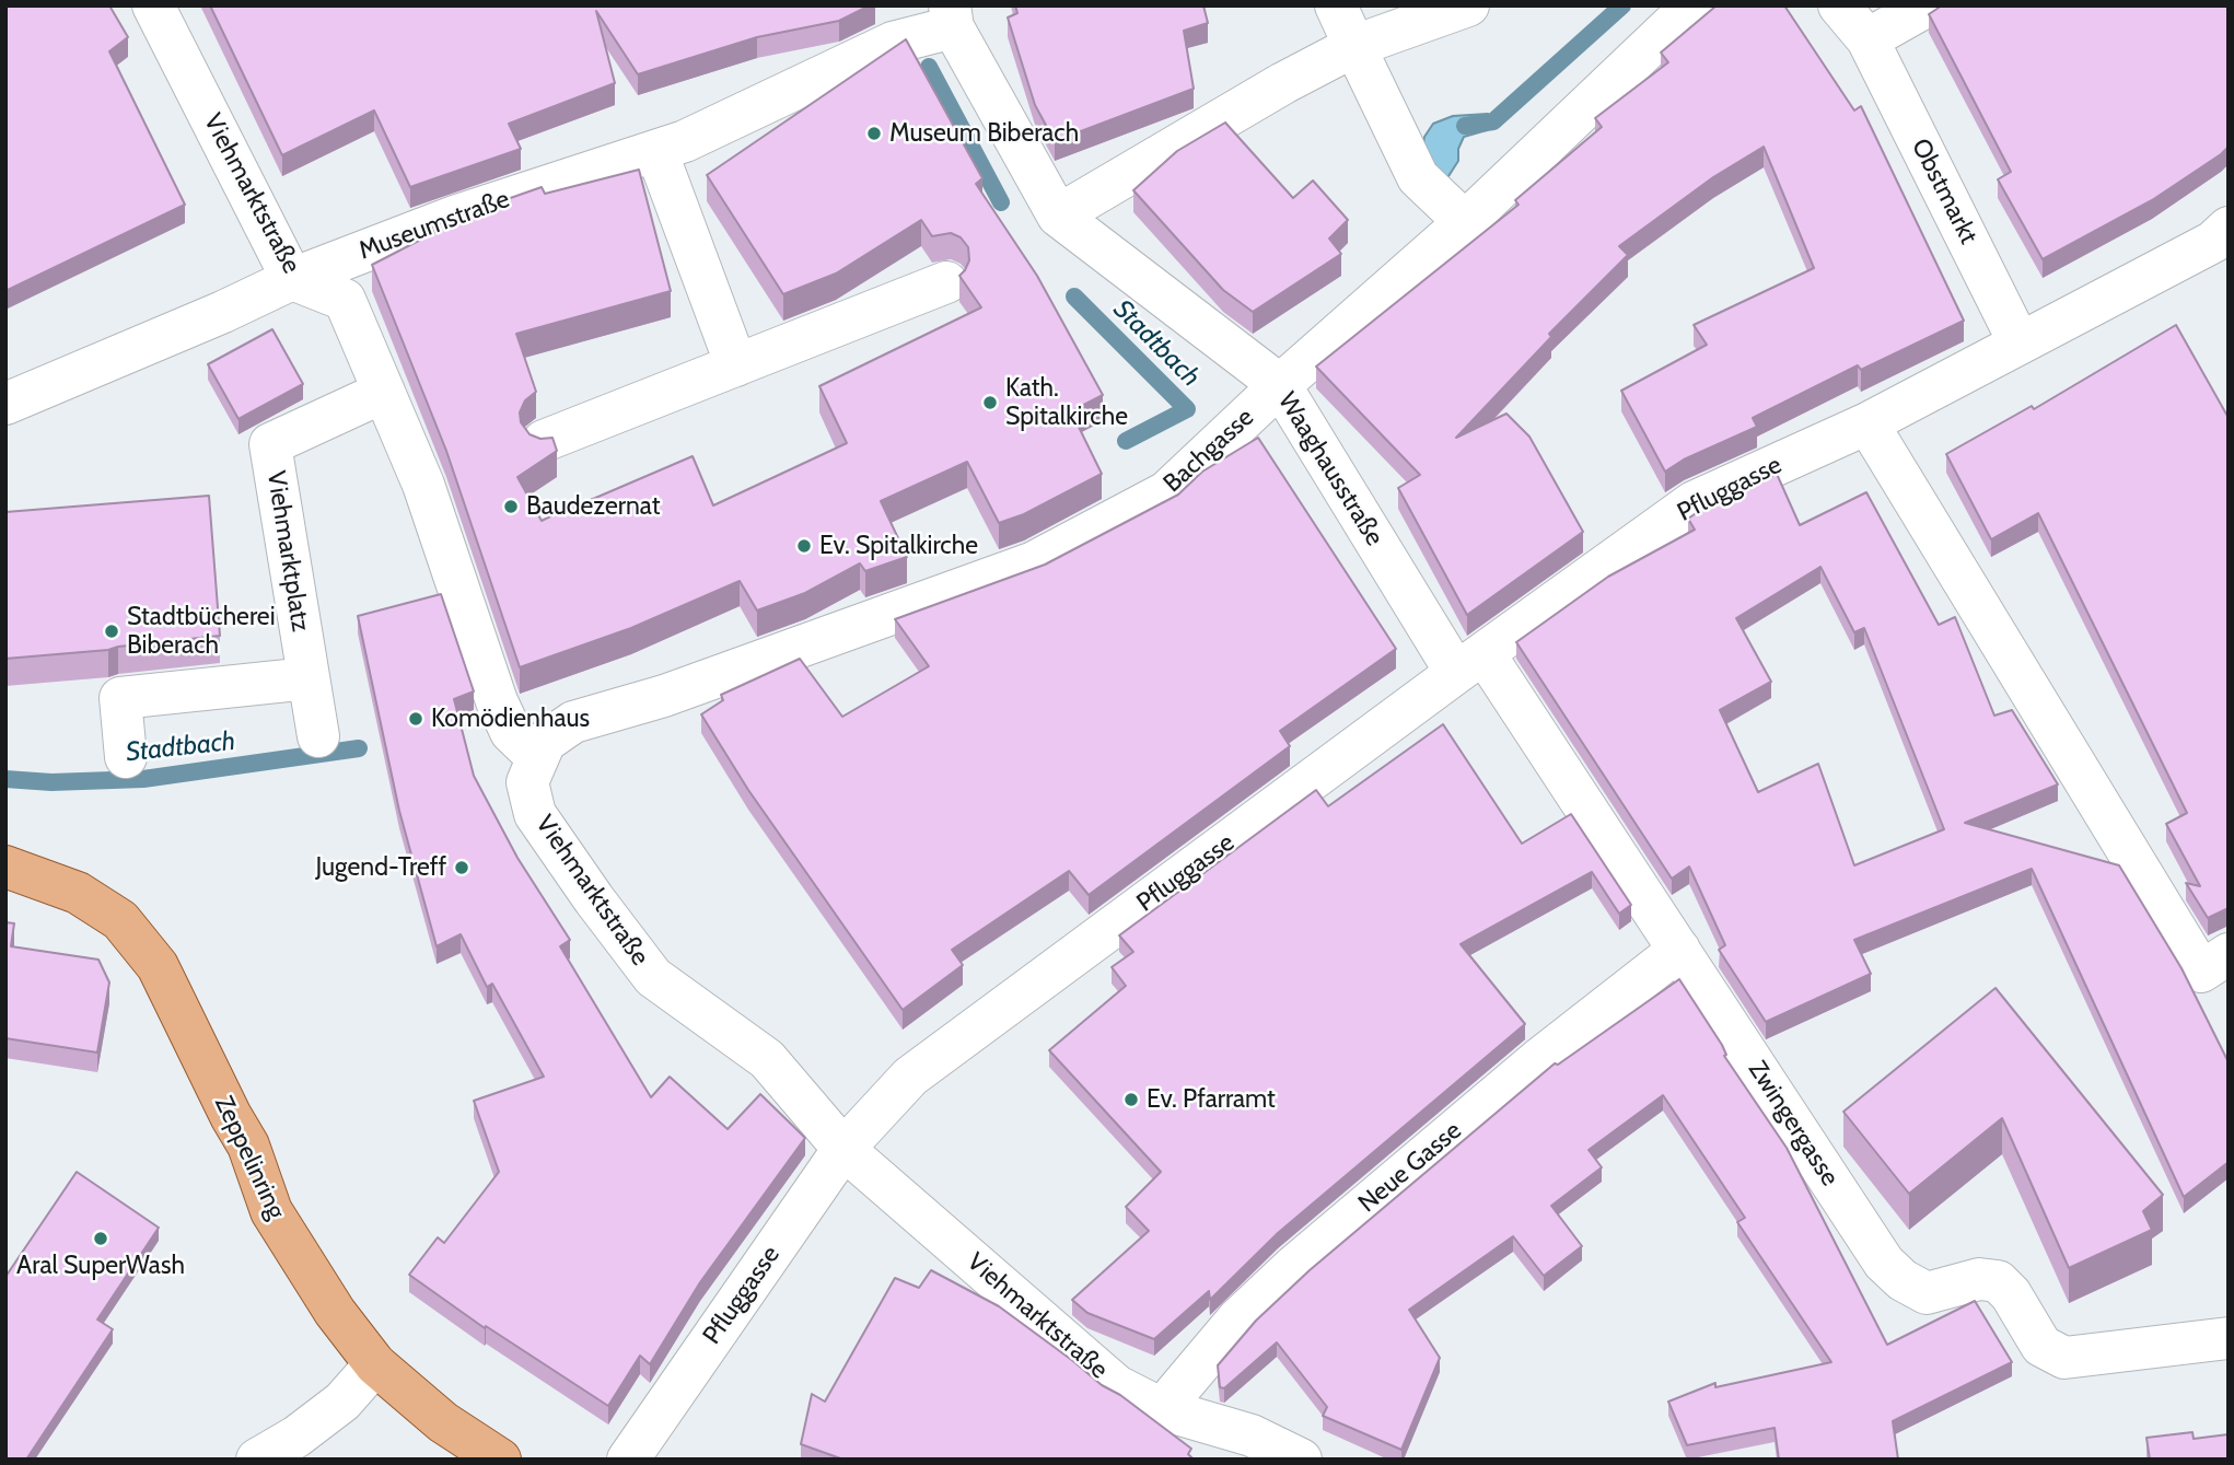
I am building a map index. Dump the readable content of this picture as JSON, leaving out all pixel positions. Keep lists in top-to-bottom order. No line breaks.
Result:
{"streets":{"main road":["Zeppelinring"],"street":["Obstmarkt","Viehmarktstraße","Museumstraße","Bachgasse","Waaghausstraße","Pfluggasse","Viehmarktplatz","Zwingergasse","Neue Gasse"]},"crossings":[["Obstmarkt","Pfluggasse"],["Viehmarktstraße","Museumstraße"],["Viehmarktstraße","Bachgasse"],["Viehmarktstraße","Pfluggasse"],["Viehmarktstraße","Viehmarktplatz"],["Viehmarktstraße","Neue Gasse"],["Museumstraße","Waaghausstraße"],["Bachgasse","Waaghausstraße"],["Waaghausstraße","Pfluggasse"],["Waaghausstraße","Zwingergasse"],["Pfluggasse","Zwingergasse"],["Zwingergasse","Neue Gasse"]],"water":["Stadtbach"],"places":["Museum Biberach","Kath. Spitalkirche","Baudezernat","Ev. Spitalkirche","Stadtbücherei Biberach","Komödienhaus","Jugend-Treff","Ev. Pfarramt","Aral SuperWash"]}
